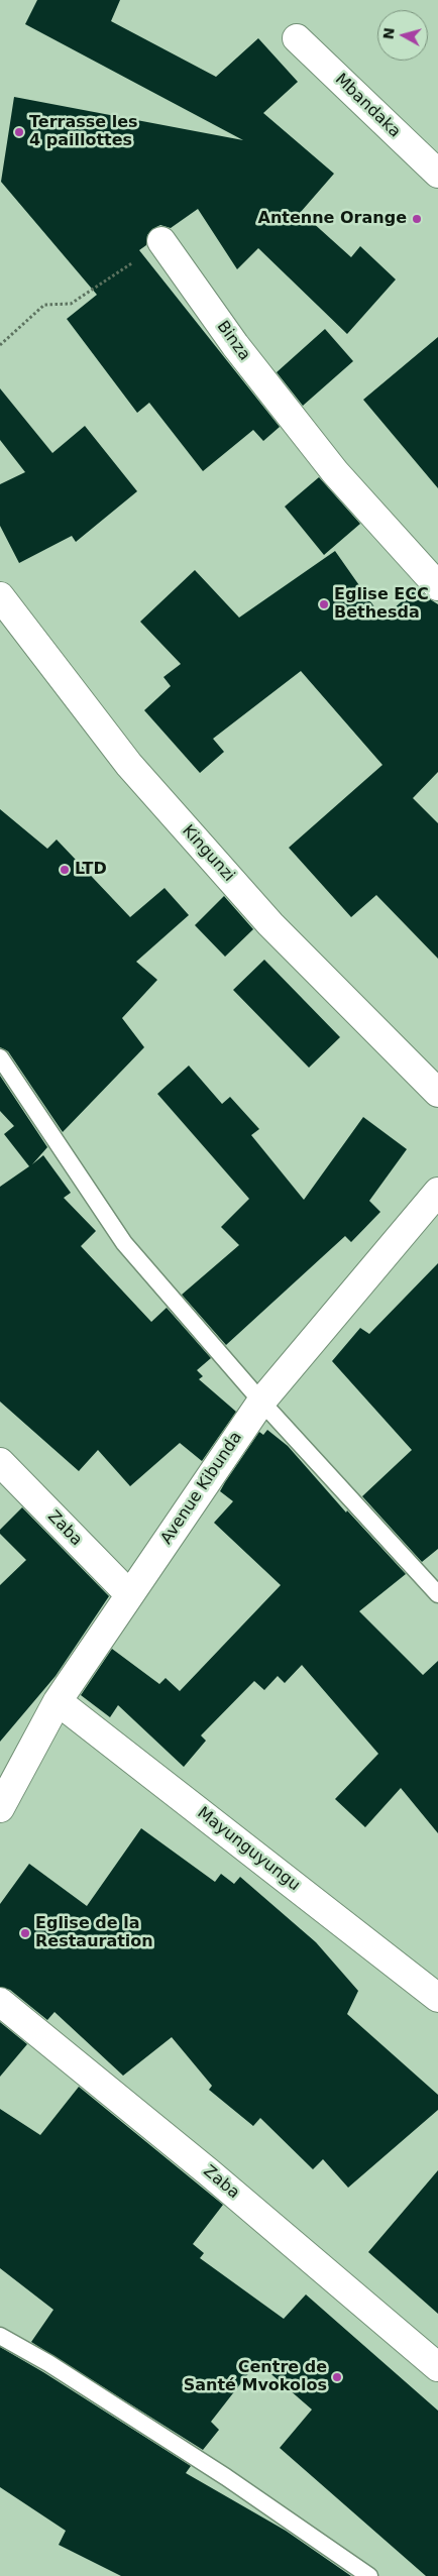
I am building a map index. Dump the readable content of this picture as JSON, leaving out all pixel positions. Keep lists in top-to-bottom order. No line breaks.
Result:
{"streets":{"street":["Mbandaka","Binza","Kingunzi","Avenue Kibunda","Zaba","Mayunguyungu"]},"crossings":[["Avenue Kibunda","Zaba"],["Avenue Kibunda","Mayunguyungu"]],"places":["Terrasse les 4 paillottes","Antenne Orange","Eglise ECC Bethesda","LTD","Eglise de la Restauration","Centre de Santé Mvokolos"],"north":"left"}
